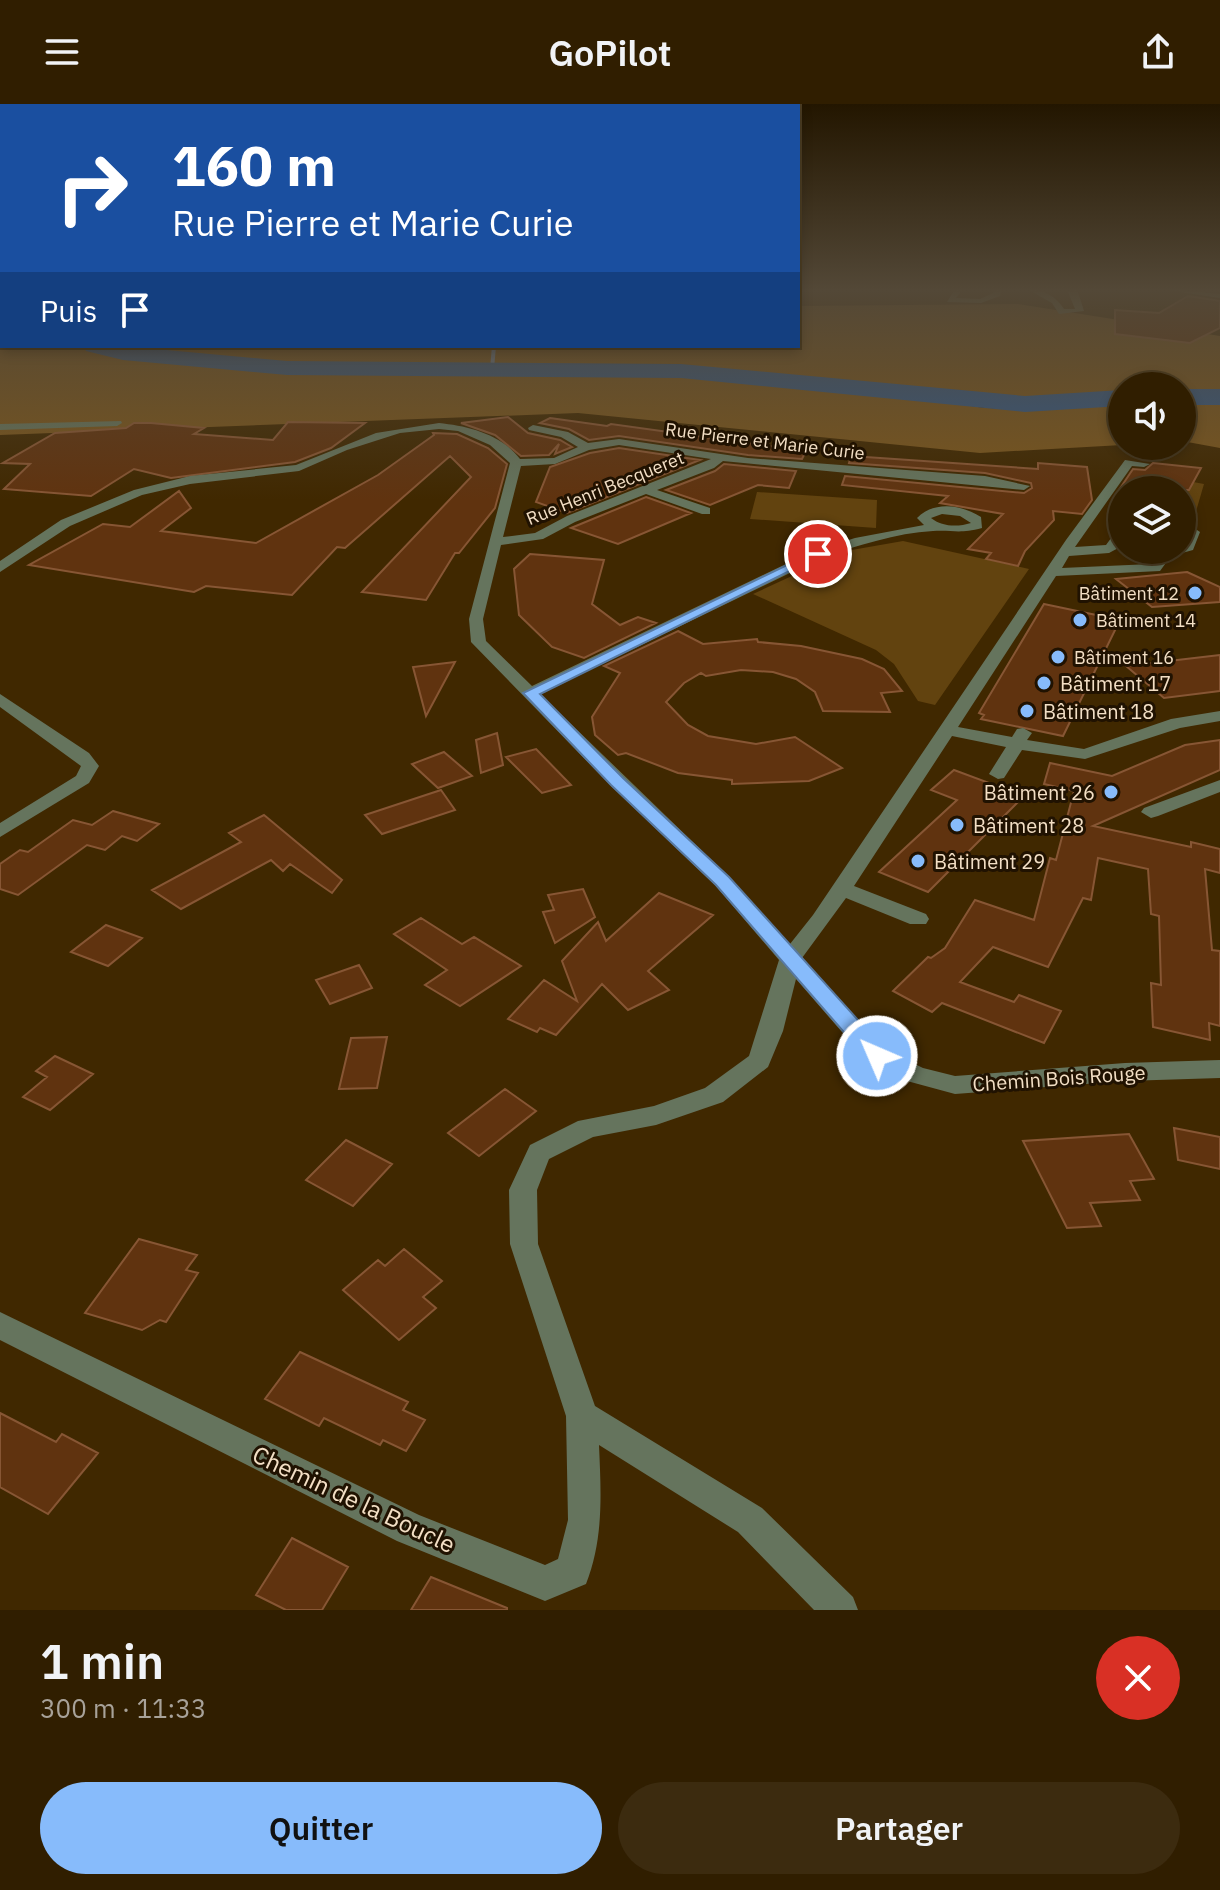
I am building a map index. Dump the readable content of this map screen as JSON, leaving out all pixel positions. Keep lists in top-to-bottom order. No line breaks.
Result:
{"streets":{"street":["Rue Pierre et Marie Curie","Rue Henri Becqueret","Chemin Bois Rouge","Chemin de la Boucle"]},"crossings":[["Rue Pierre et Marie Curie","Rue Henri Becqueret"],["Rue Pierre et Marie Curie","Chemin Bois Rouge"],["Rue Henri Becqueret","Chemin Bois Rouge"],["Chemin Bois Rouge","Chemin de la Boucle"]],"places":["Bâtiment 12","Bâtiment 14","Bâtiment 16","Bâtiment 17","Bâtiment 18","Bâtiment 26","Bâtiment 28","Bâtiment 29"],"page":{"header":"GoPilot","turn":["160 m","Rue Pierre et Marie Curie"],"then":"Puis","heading":["1 min","300 m · 11:33"],"buttons":["Quitter","Partager"]}}
